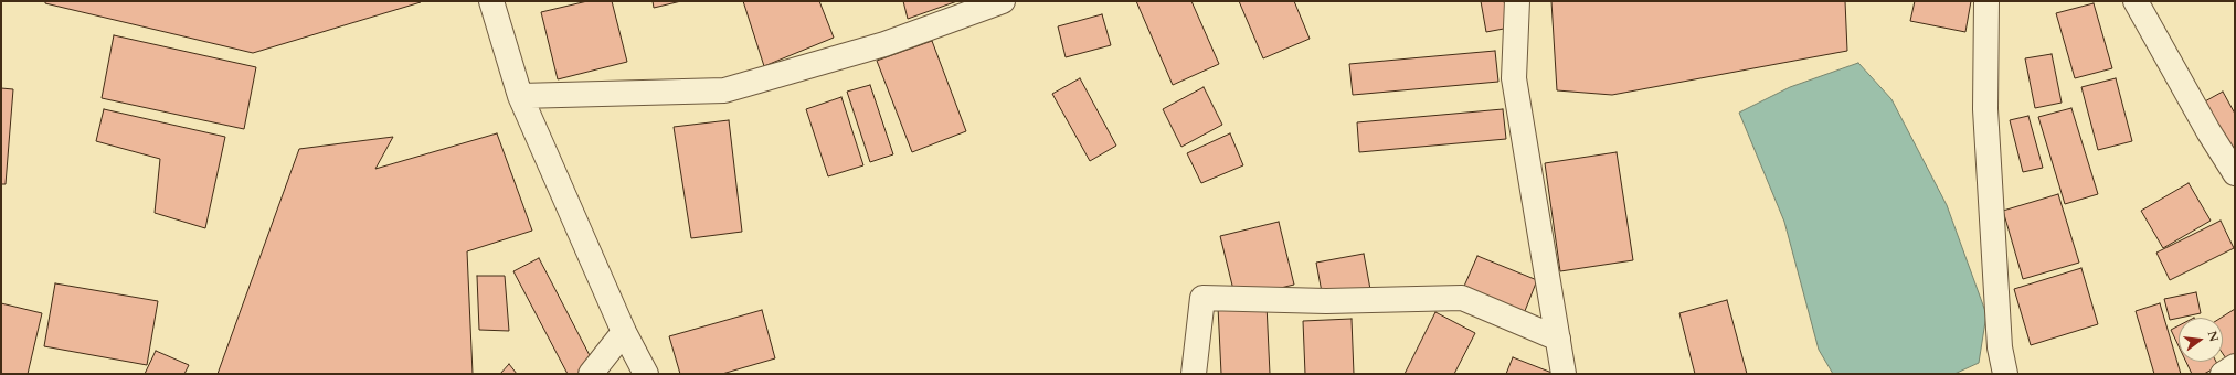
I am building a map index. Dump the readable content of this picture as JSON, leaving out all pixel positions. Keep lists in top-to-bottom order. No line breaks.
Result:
{"north":"right"}
